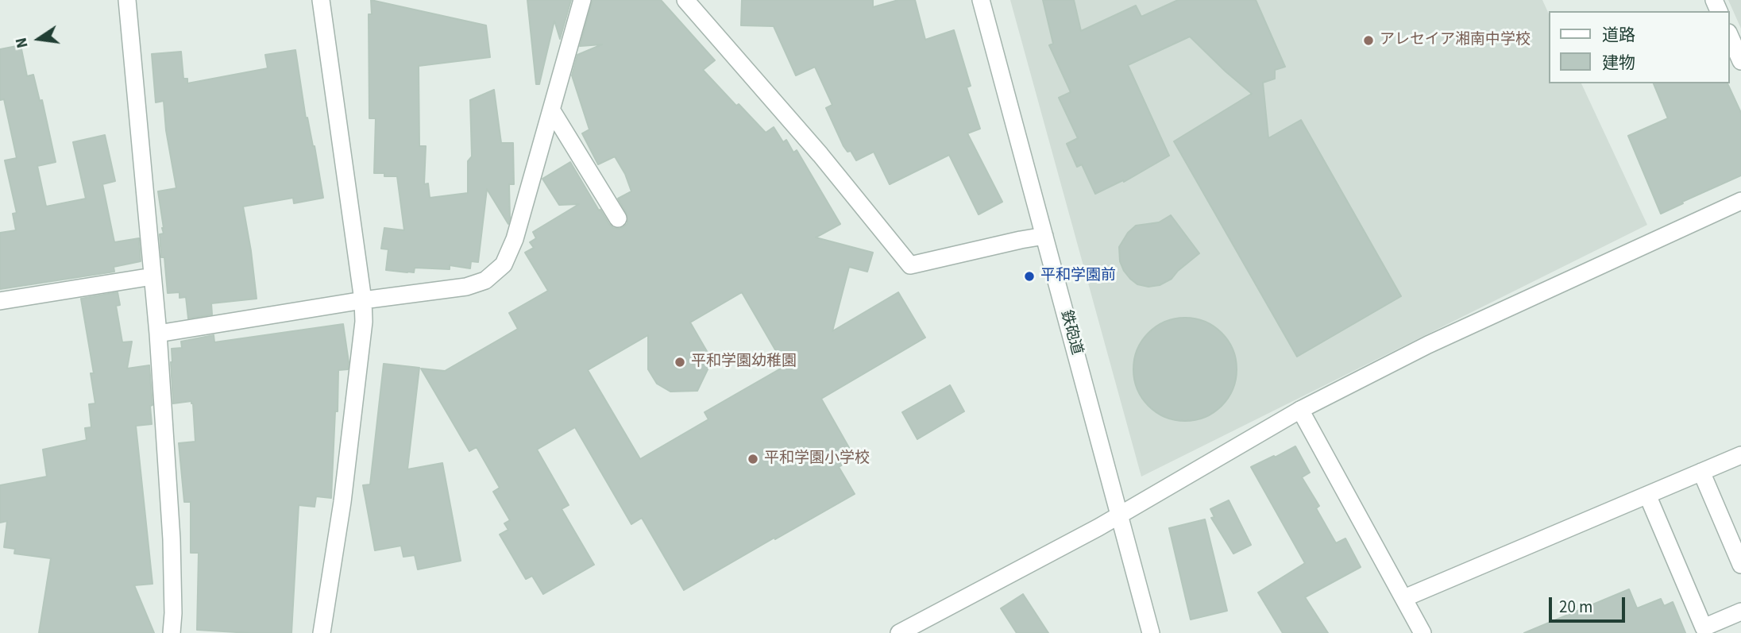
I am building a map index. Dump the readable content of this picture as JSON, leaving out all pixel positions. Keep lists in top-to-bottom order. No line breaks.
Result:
{"streets":{"street":["鉄砲道"]},"places":["アレセイア湘南中学校","平和学園前","平和学園幼稚園","平和学園小学校"],"legend":["道路","建物"],"scale_bar":"20 m","north":"left"}
